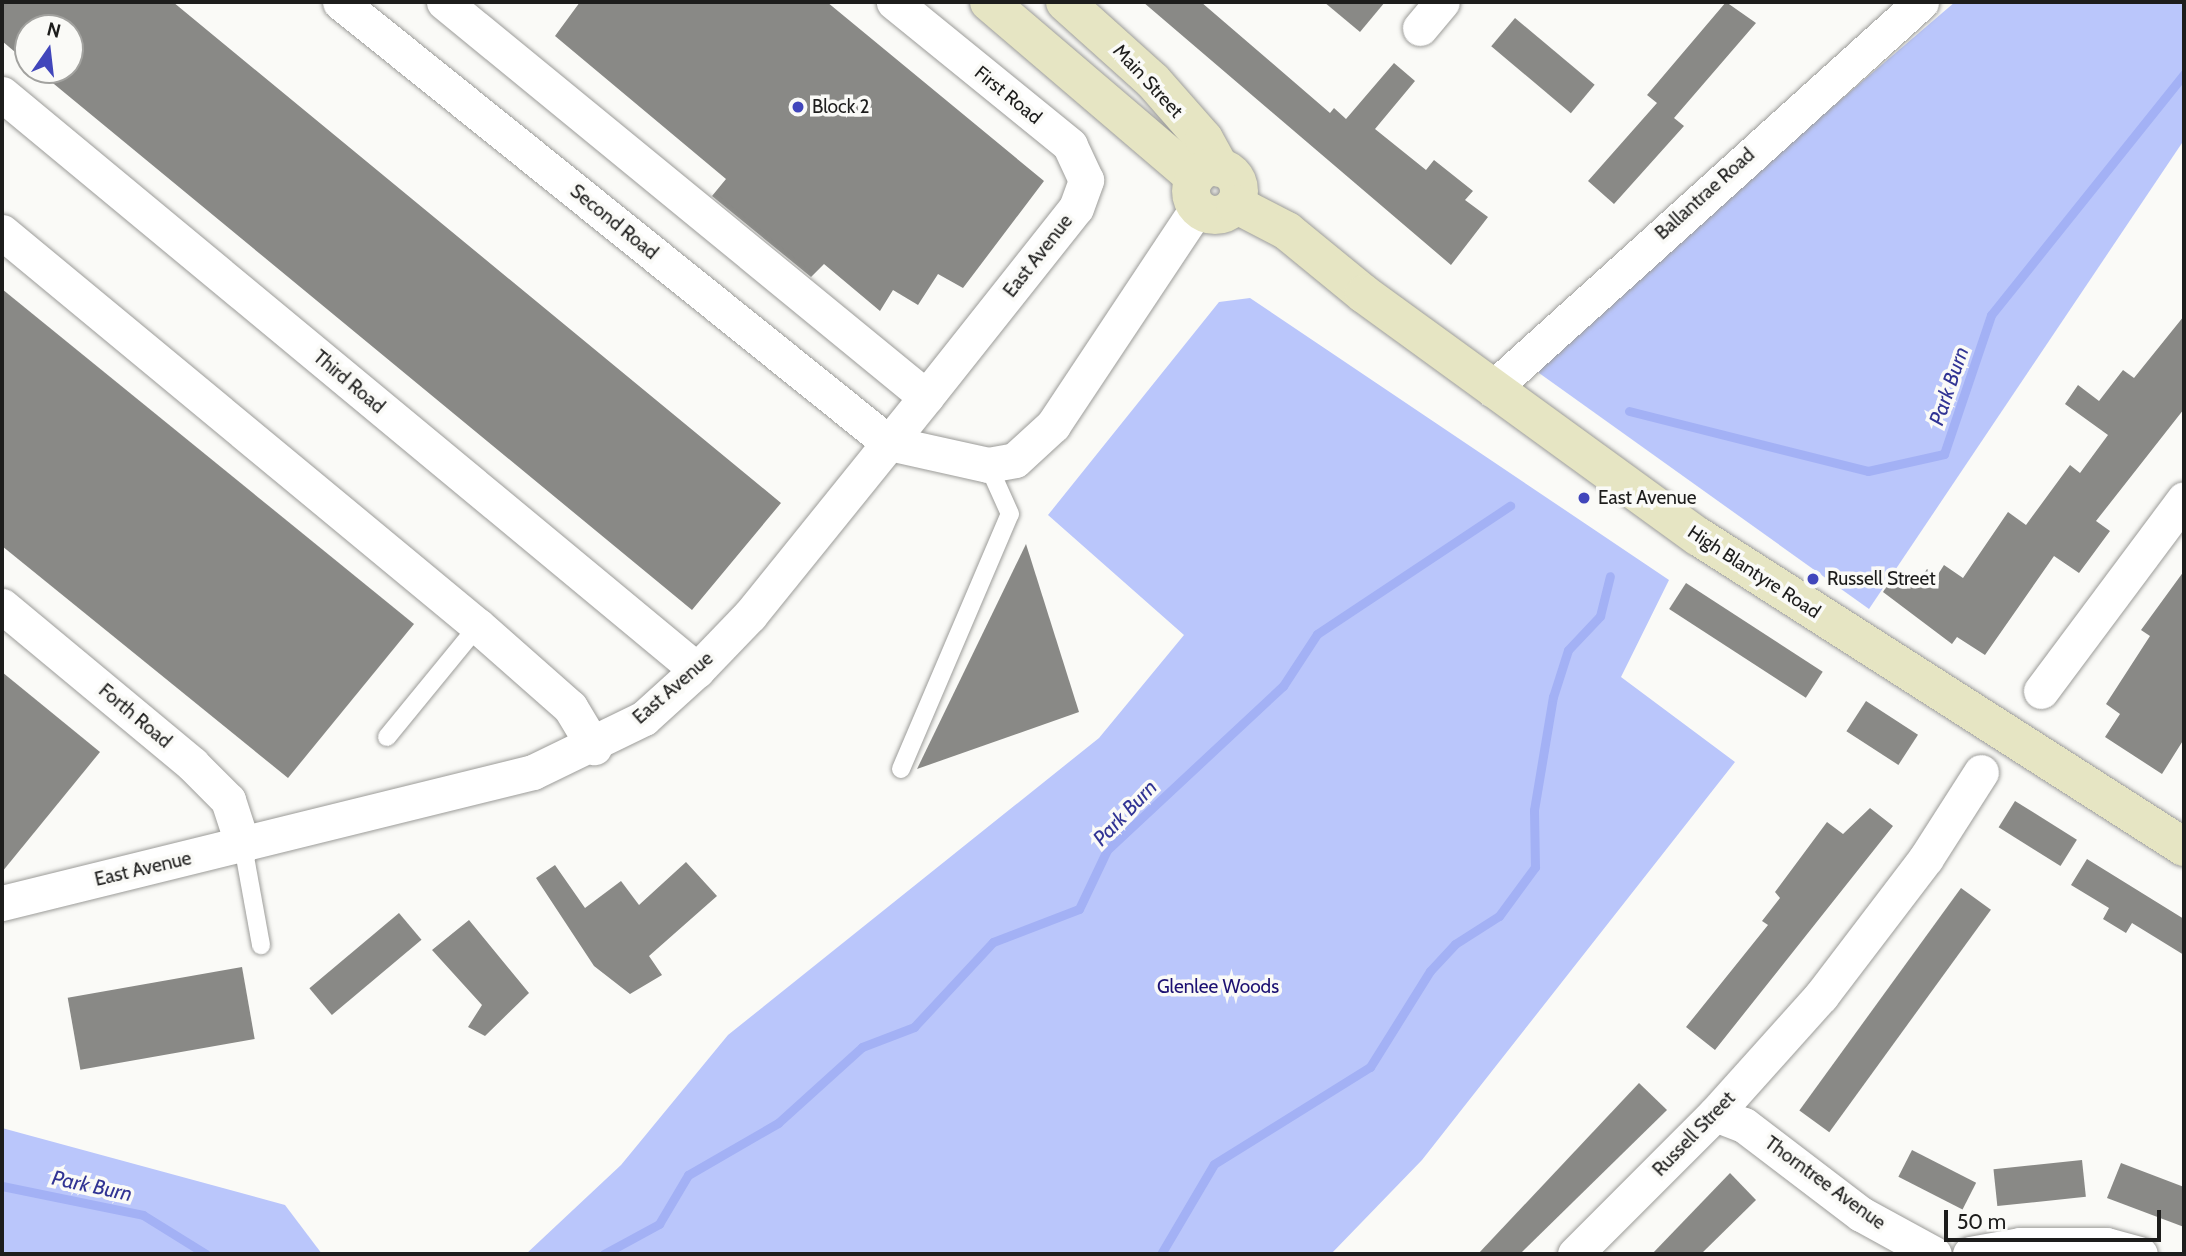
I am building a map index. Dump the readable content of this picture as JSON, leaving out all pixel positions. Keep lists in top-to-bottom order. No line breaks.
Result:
{"streets":{"main road":["Main Street","High Blantyre Road"],"street":["First Road","Ballantrae Road","Second Road","East Avenue","Third Road","Forth Road","Russell Street","Thorntree Avenue"]},"crossings":[["Main Street","High Blantyre Road"],["First Road","East Avenue"],["Ballantrae Road","High Blantyre Road"],["Second Road","East Avenue"],["East Avenue","Third Road"],["East Avenue","Forth Road"],["Russell Street","Thorntree Avenue"]],"water":["Park Burn"],"parks":["Glenlee Woods"],"places":["Block 2","East Avenue","Russell Street"],"scale_bar":"50 m","north":"top"}
